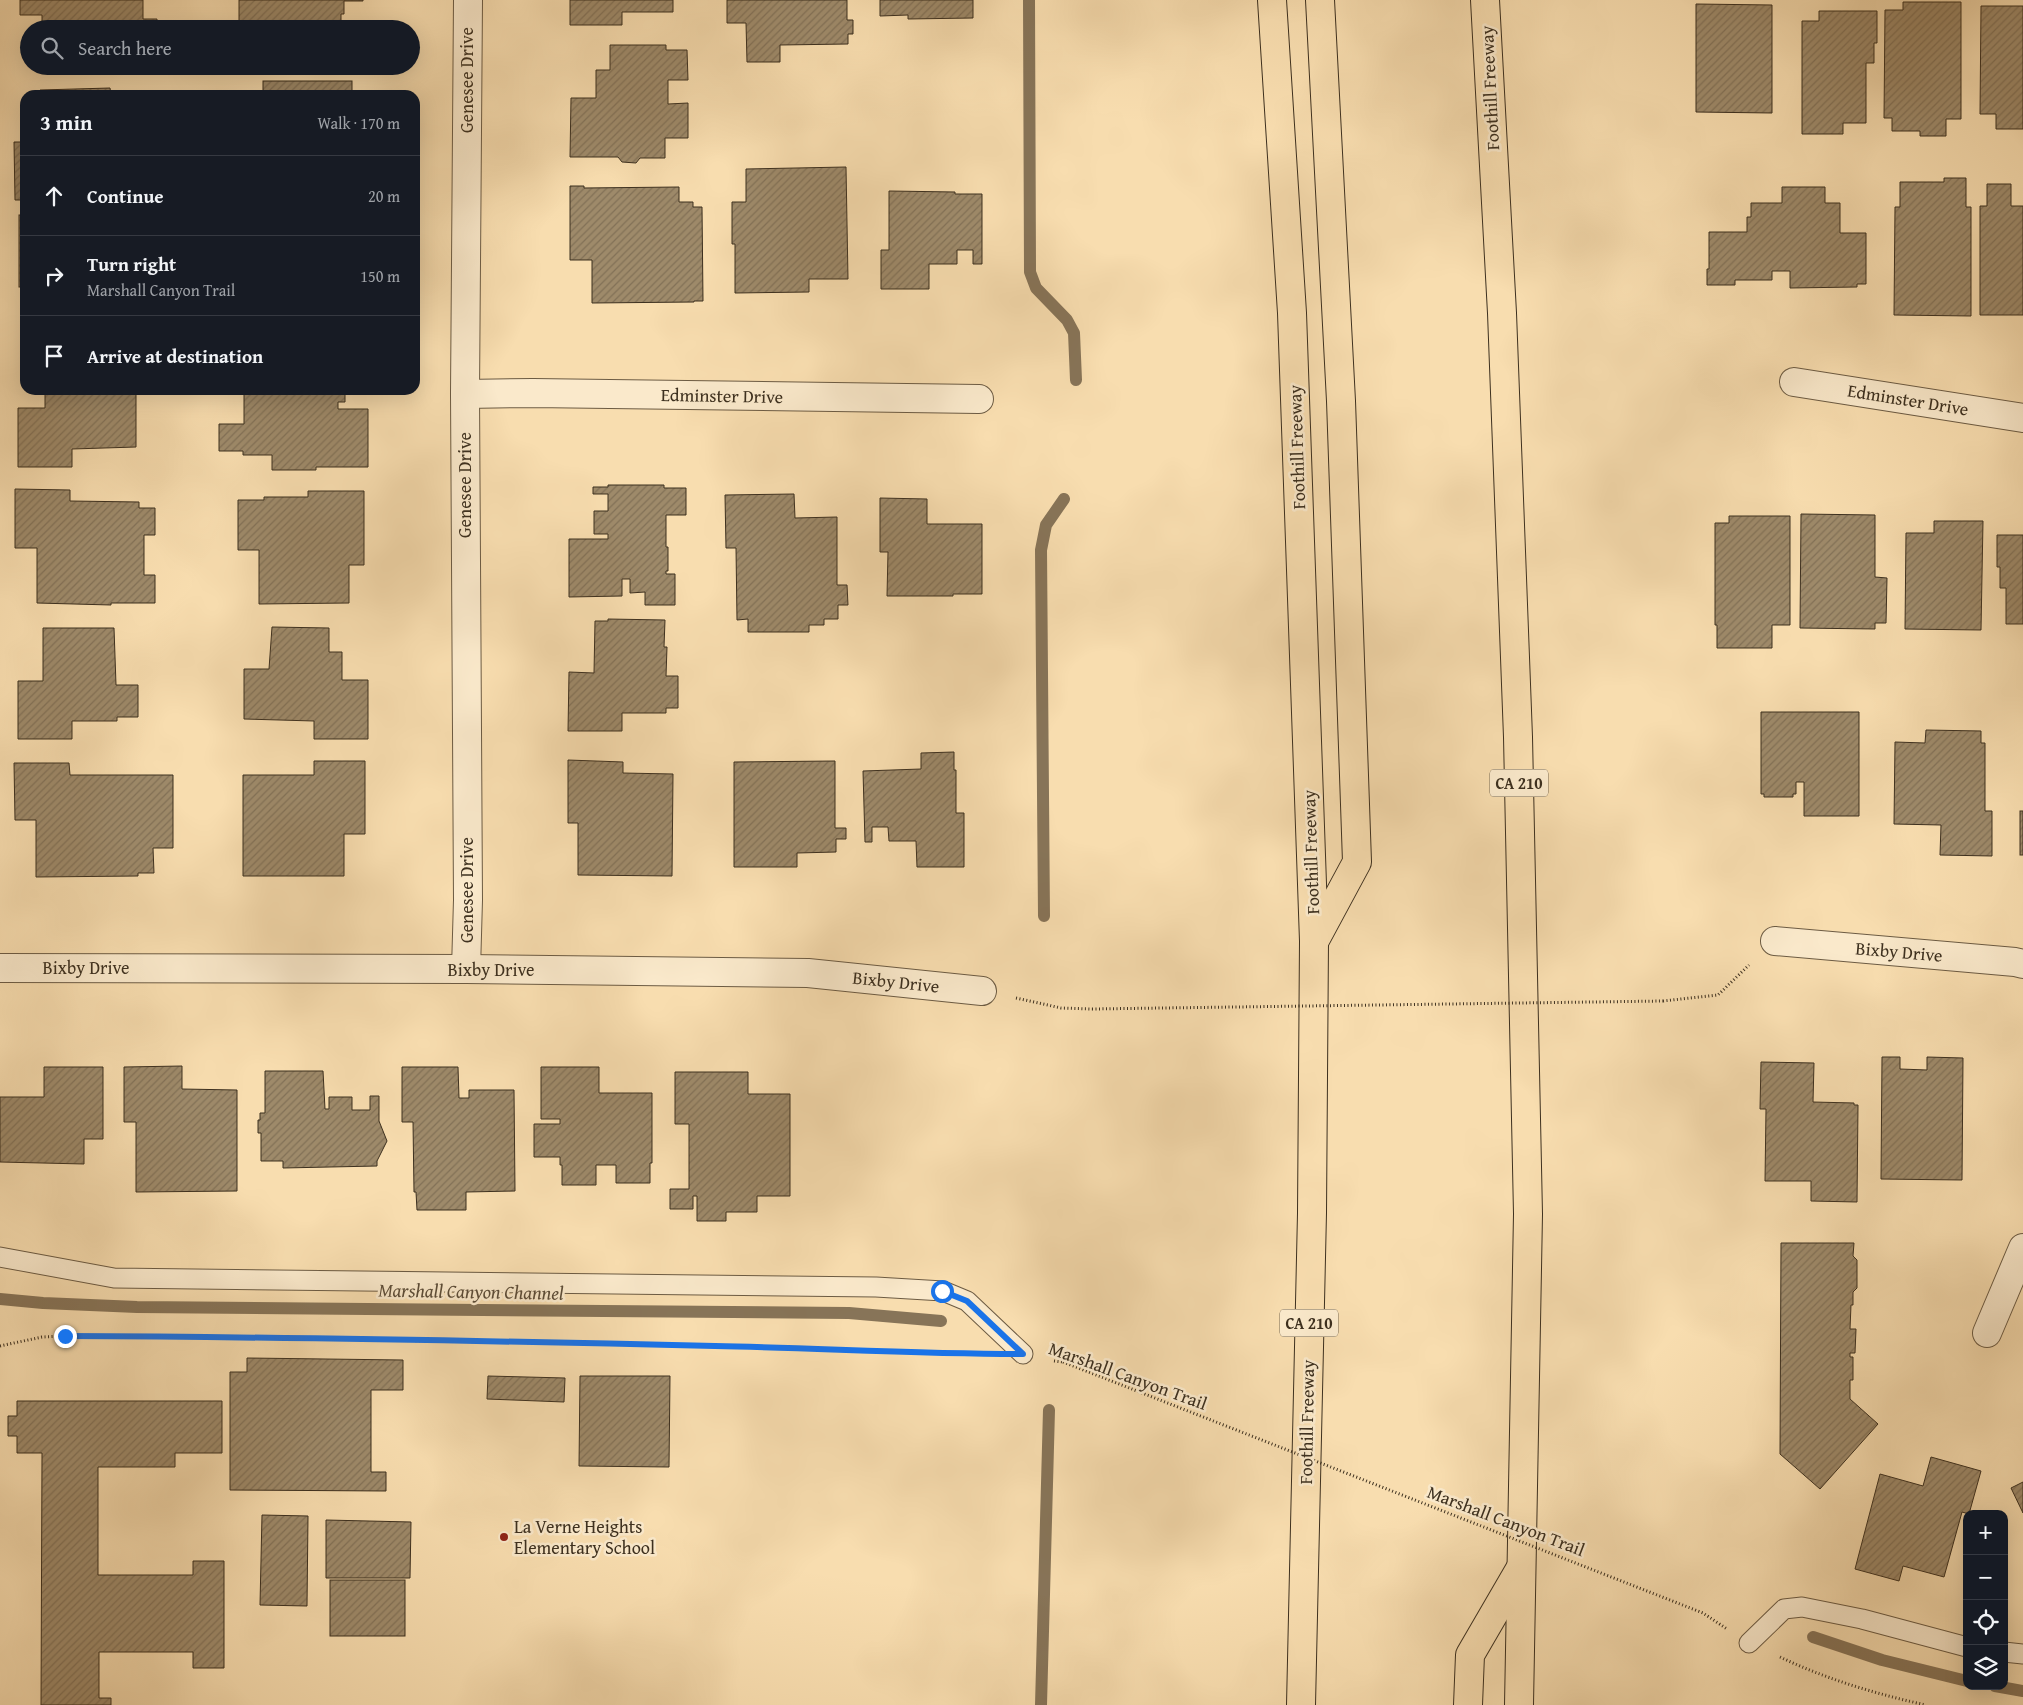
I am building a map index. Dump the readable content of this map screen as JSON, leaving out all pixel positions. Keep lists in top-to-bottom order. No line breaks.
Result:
{"streets":{"highway":["Foothill Freeway","CA 210"],"street":["Genesee Drive","Edminster Drive","Bixby Drive"],"path":["Marshall Canyon Trail"]},"crossings":[["Genesee Drive","Edminster Drive"],["Genesee Drive","Bixby Drive"]],"water":["Marshall Canyon Channel"],"places":["La Verne Heights Elementary School"],"page":{"search":"Search here","heading":["3 min","Walk · 170 m"],"list":[["Continue","20 m"],["Turn right","Marshall Canyon Trail","150 m"],"Arrive at destination"],"map_buttons":["+","−"]}}
